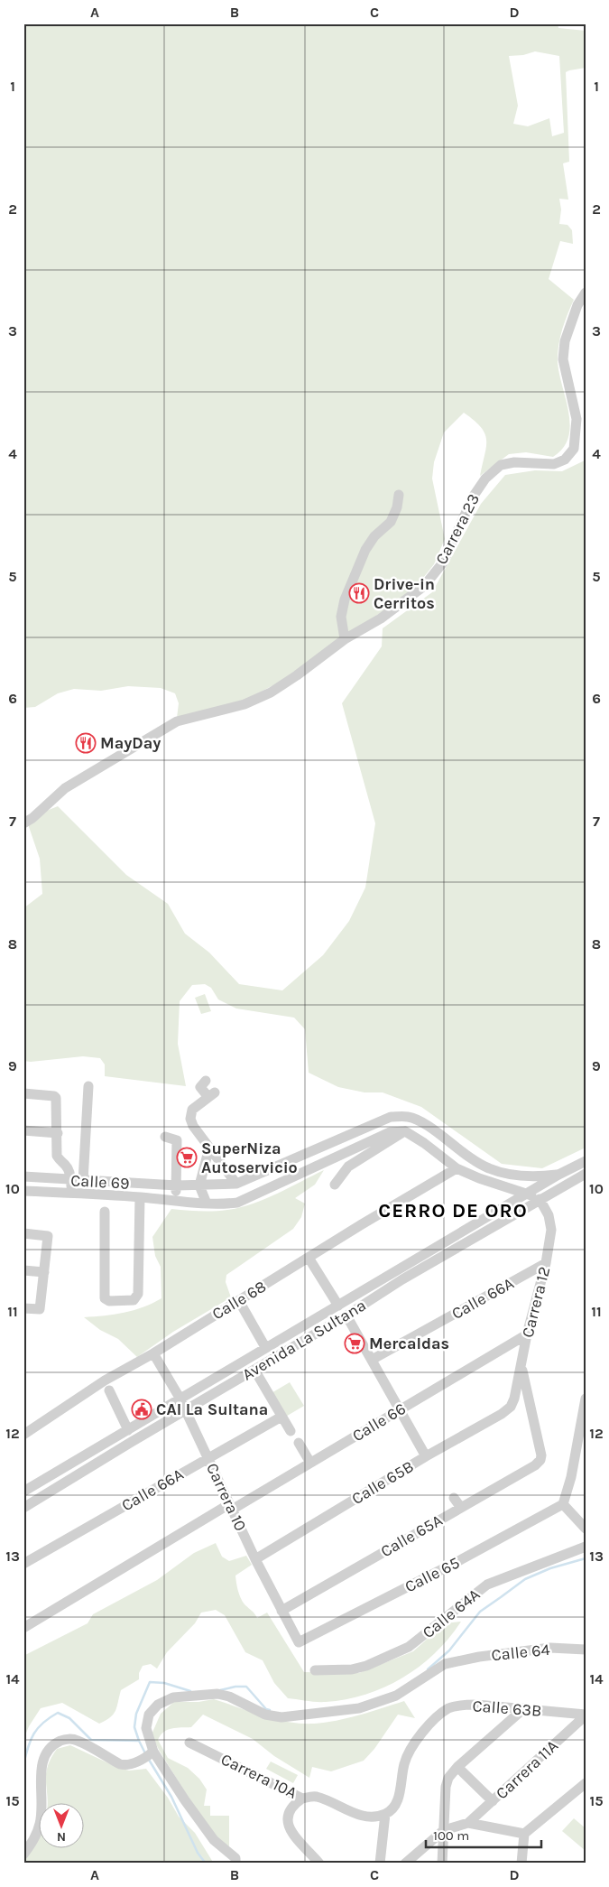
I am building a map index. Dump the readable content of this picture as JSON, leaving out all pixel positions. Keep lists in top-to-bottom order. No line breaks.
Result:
{"streets":{"street":["Carrera 23","Calle 69","Calle 66A","Calle 68","Carrera 12","Avenida La Sultana","Calle 66","Calle 65B","Carrera 10","Calle 65A","Calle 65","Calle 64A","Calle 64","Calle 63B","Carrera 11A","Carrera 10A"]},"crossings":[["Calle 66A","Carrera 12"],["Calle 66A","Carrera 10"],["Calle 68","Carrera 10"],["Carrera 12","Avenida La Sultana"],["Carrera 12","Calle 66"],["Carrera 12","Calle 65B"],["Carrera 12","Calle 65A"],["Avenida La Sultana","Carrera 10"],["Calle 66","Carrera 10"],["Calle 65B","Carrera 10"],["Carrera 10","Calle 65A"],["Carrera 10","Calle 65"],["Calle 63B","Carrera 11A"],["Calle 63B","Carrera 10A"]],"districts":["CERRO DE ORO"],"places":{"restaurant":["Drive-in Cerritos","MayDay"],"supermarket":["SuperNiza Autoservicio","Mercaldas"],"public building":["CAI La Sultana"]},"scale_bar":"100 m","north":"bottom","grid":{"columns":["A","B","C","D"],"rows":["1","2","3","4","5","6","7","8","9","10","11","12","13","14","15"]}}
